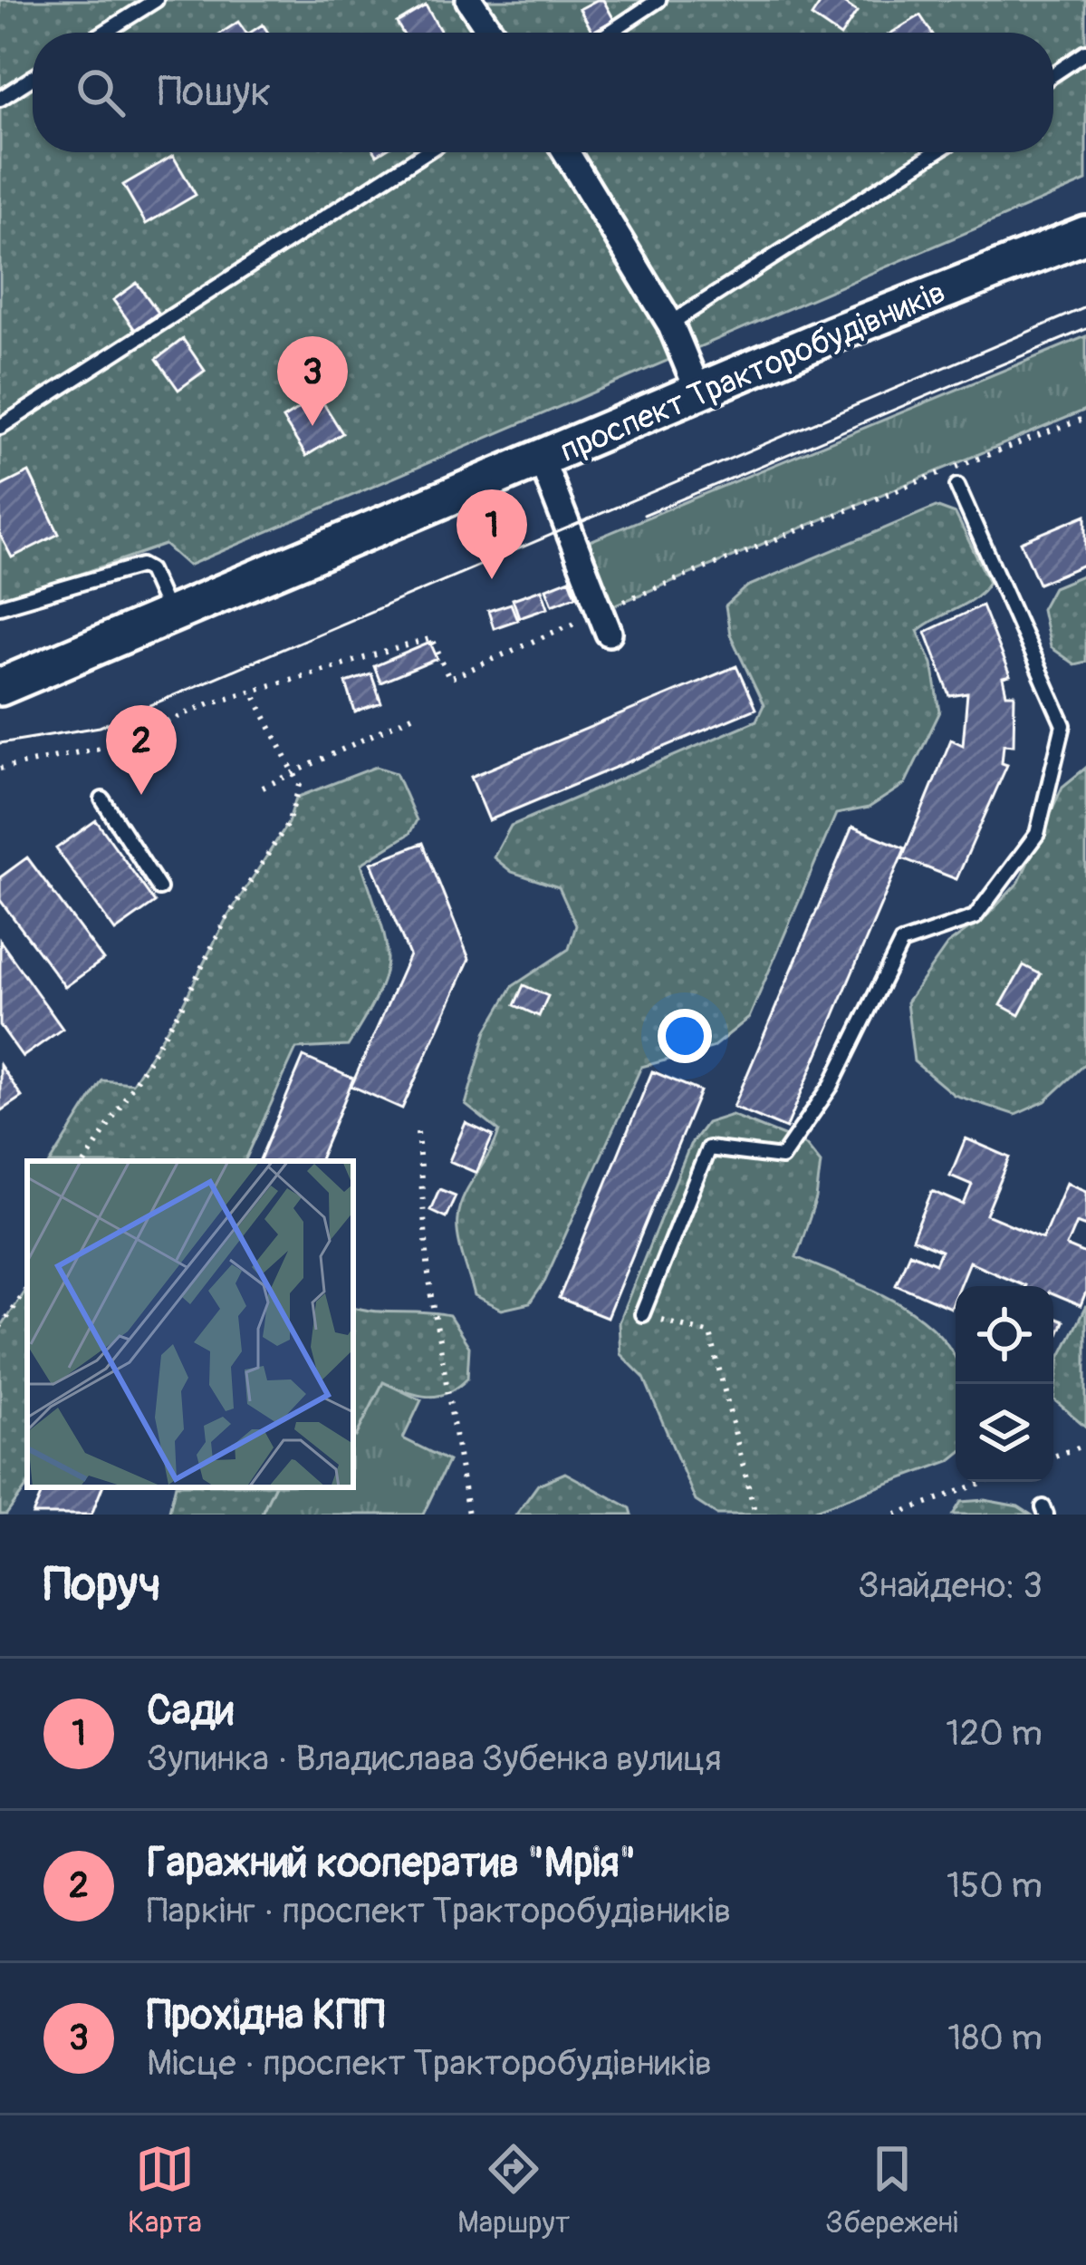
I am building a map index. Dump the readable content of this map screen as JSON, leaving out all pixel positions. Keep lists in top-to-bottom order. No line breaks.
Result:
{"streets":{"main road":["проспект Тракторобудівників"]},"page":{"search":"Пошук","pins":["3","1","2"],"heading":["Поруч","Знайдено: 3"],"list":[{"mark":"1","name":"Сади","note":"Зупинка · Владислава Зубенка вулиця","value":"120 m"},{"mark":"2","name":"Гаражний кооператив \"Мрія\"","note":"Паркінг · проспект Тракторобудівників","value":"150 m"},{"mark":"3","name":"Прохідна КПП","note":"Місце · проспект Тракторобудівників","value":"180 m"}],"nav":["Карта","Маршрут","Збережені"]}}
